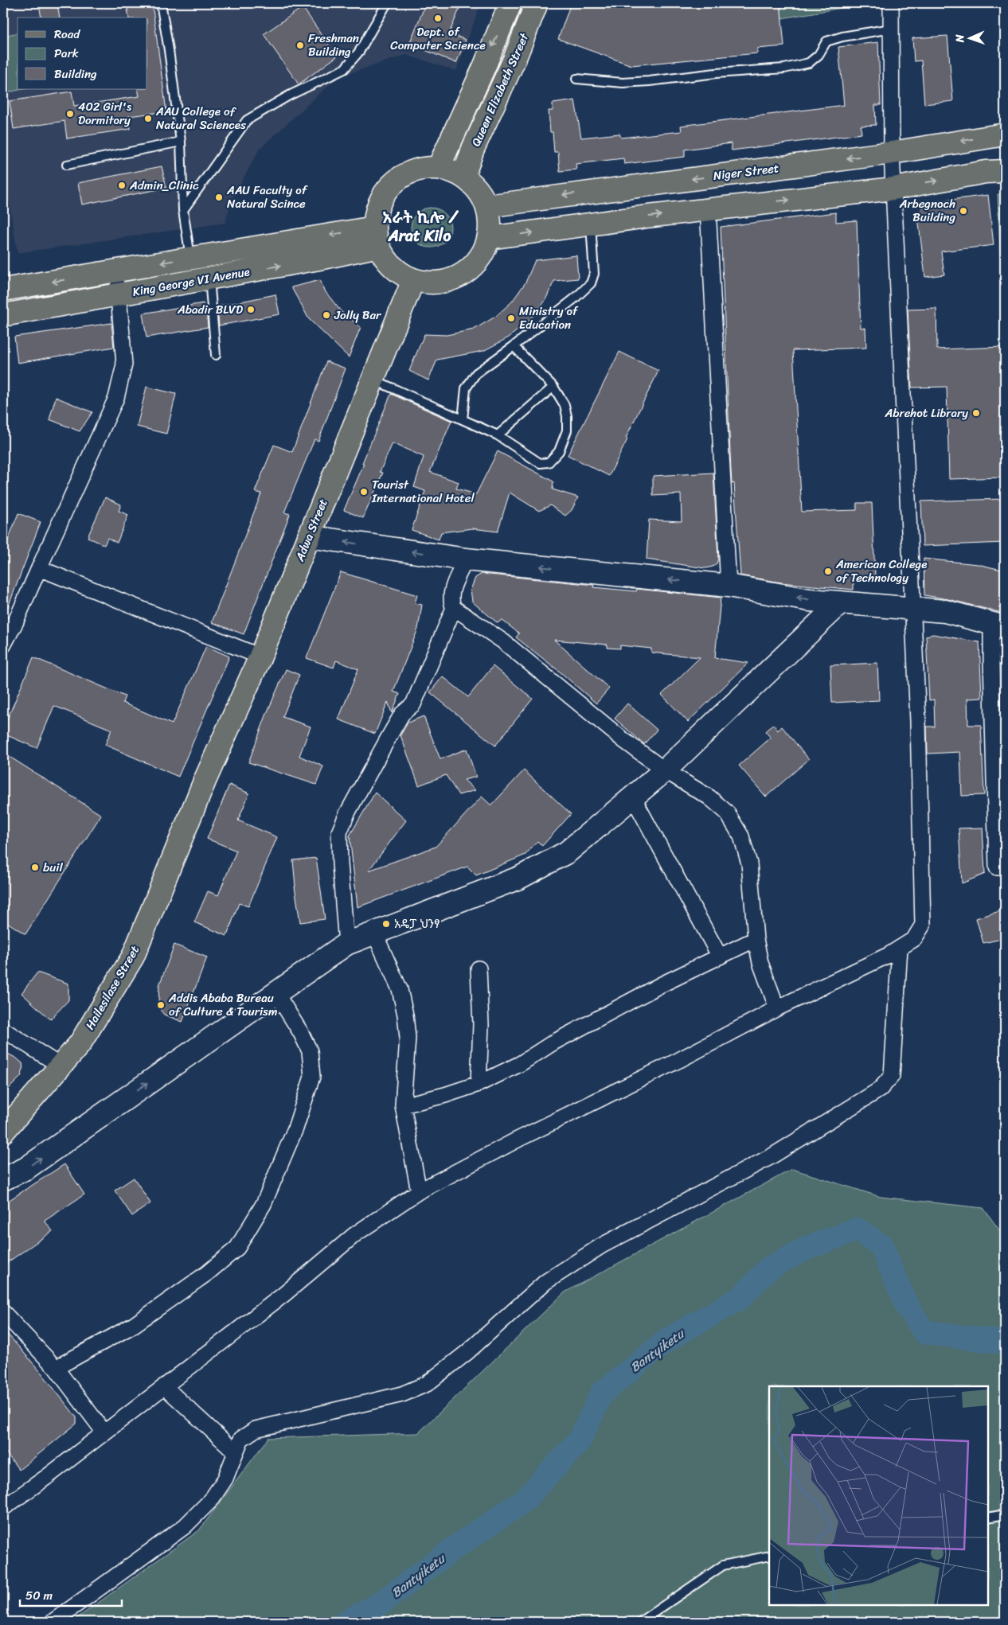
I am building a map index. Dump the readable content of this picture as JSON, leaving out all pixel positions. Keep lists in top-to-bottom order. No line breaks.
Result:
{"streets":{"main road":["Queen Elizabeth Street","Niger Street","King George VI Avenue","Adwa Street","Hailesilase Street"]},"crossings":[["Queen Elizabeth Street","Niger Street"],["Queen Elizabeth Street","King George VI Avenue"],["Queen Elizabeth Street","Adwa Street"],["Niger Street","King George VI Avenue"],["Niger Street","Adwa Street"],["King George VI Avenue","Adwa Street"],["Adwa Street","Hailesilase Street"]],"districts":["አራት ኪሎ / Arat Kilo"],"water":["Bantyiketu"],"places":["Dept. of Computer Science","Freshman Building","402 Girl's Dormitory","AAU College of Natural Sciences","Admin_Clinic","AAU Faculty of Natural Scince","Arbegnoch Building","Abadir BLVD","Jolly Bar","Ministry of Education","Abrehot Library","Tourist International Hotel","American College of Technology","buil","አዴፓ ህንፃ","Addis Ababa Bureau of Culture & Tourism"],"legend":["Road","Park","Building"],"scale_bar":"50 m","north":"left"}
